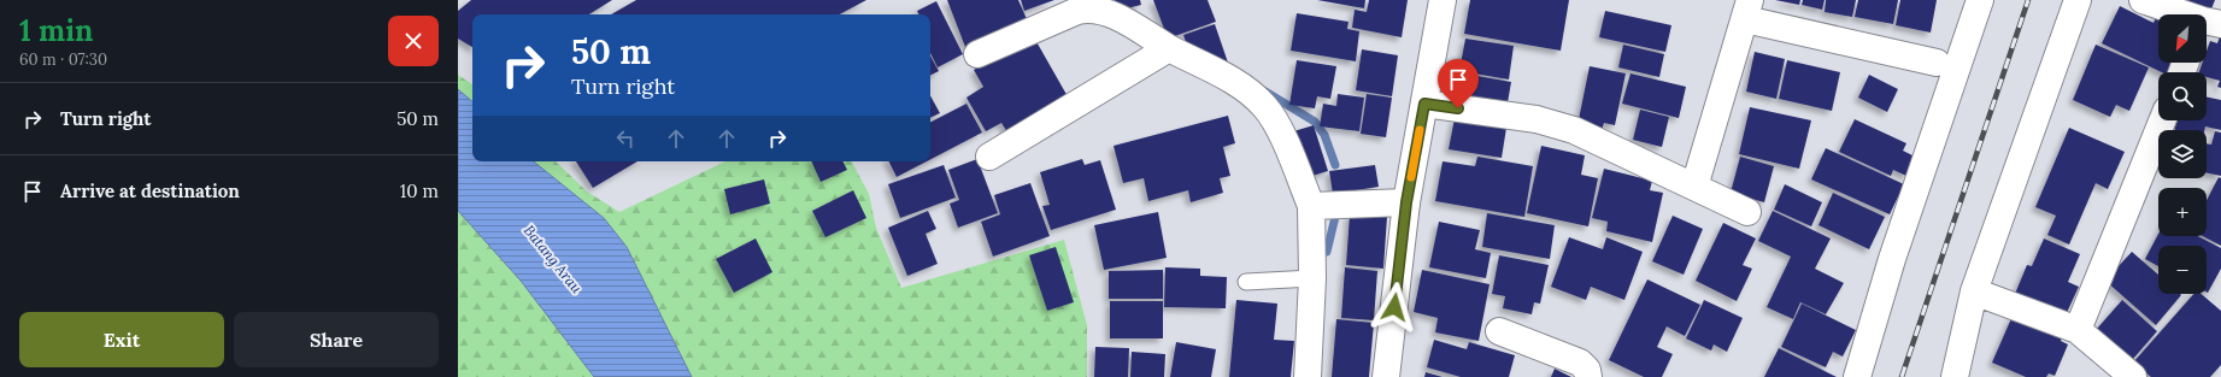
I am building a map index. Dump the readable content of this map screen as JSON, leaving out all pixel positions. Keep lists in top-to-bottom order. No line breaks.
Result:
{"water":["Batang Arau"],"north":"bottom left","page":{"heading":["1 min","60 m · 07:30"],"map_buttons":["+","−"],"turn":["50 m","Turn right"],"list":[{"name":"Turn right","value":"50 m"},{"name":"Arrive at destination","value":"10 m"}],"buttons":["Exit","Share"]}}
